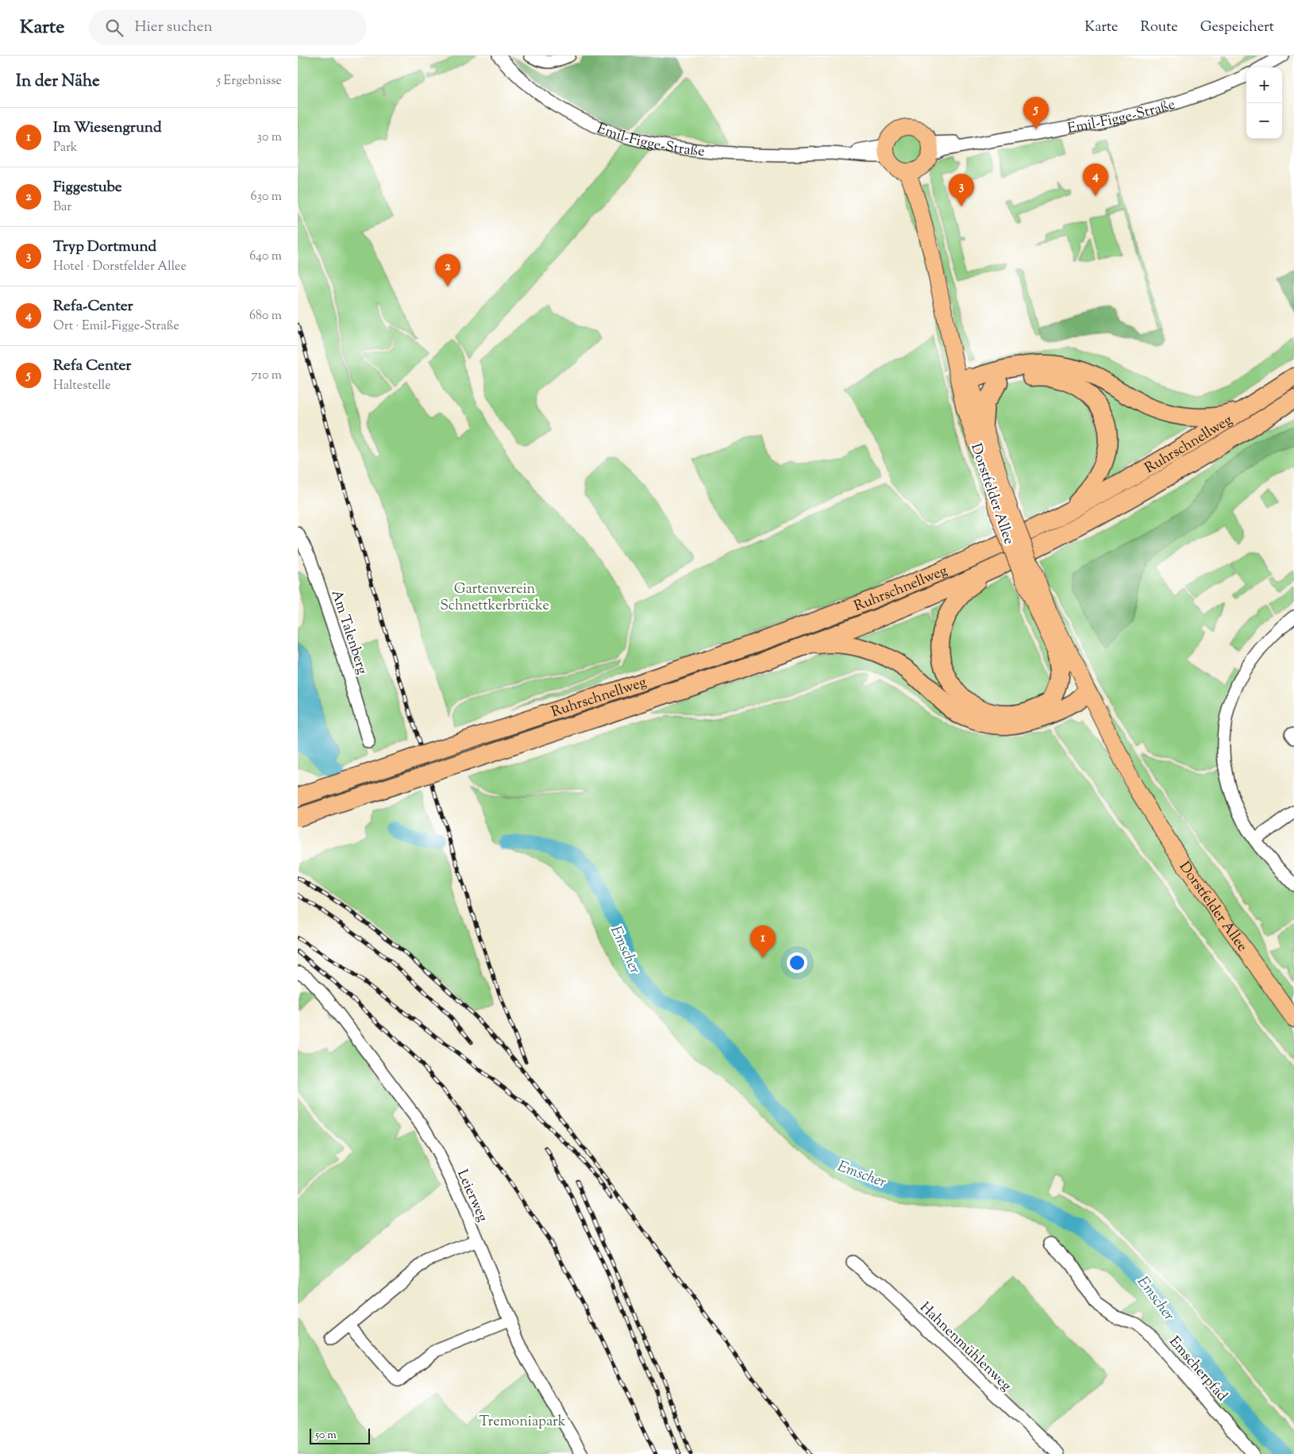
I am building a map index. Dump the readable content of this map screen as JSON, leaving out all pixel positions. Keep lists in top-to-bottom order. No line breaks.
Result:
{"streets":{"highway":["Ruhrschnellweg"],"main road":["Dorstfelder Allee"],"street":["Emil-Figge-Straße","Am Talenberg","Leierweg","Hahnenmühlenweg","Emscherpfad"]},"crossings":[["Emil-Figge-Straße","Dorstfelder Allee"]],"water":["Emscher"],"parks":["Gartenverein Schnettkerbrücke","Tremoniapark"],"scale_bar":"50 m","page":{"header":"Karte","search":"Hier suchen","nav":["Karte","Route","Gespeichert"],"heading":["In der Nähe","5 Ergebnisse"],"map_buttons":["+","−"],"pins":["5","4","3","2","1"],"list":[{"mark":"1","name":"Im Wiesengrund","note":"Park","value":"30 m"},{"mark":"2","name":"Figgestube","note":"Bar","value":"630 m"},{"mark":"3","name":"Tryp Dortmund","note":"Hotel · Dorstfelder Allee","value":"640 m"},{"mark":"4","name":"Refa-Center","note":"Ort · Emil-Figge-Straße","value":"680 m"},{"mark":"5","name":"Refa Center","note":"Haltestelle","value":"710 m"}],"scale":"50 m"}}
